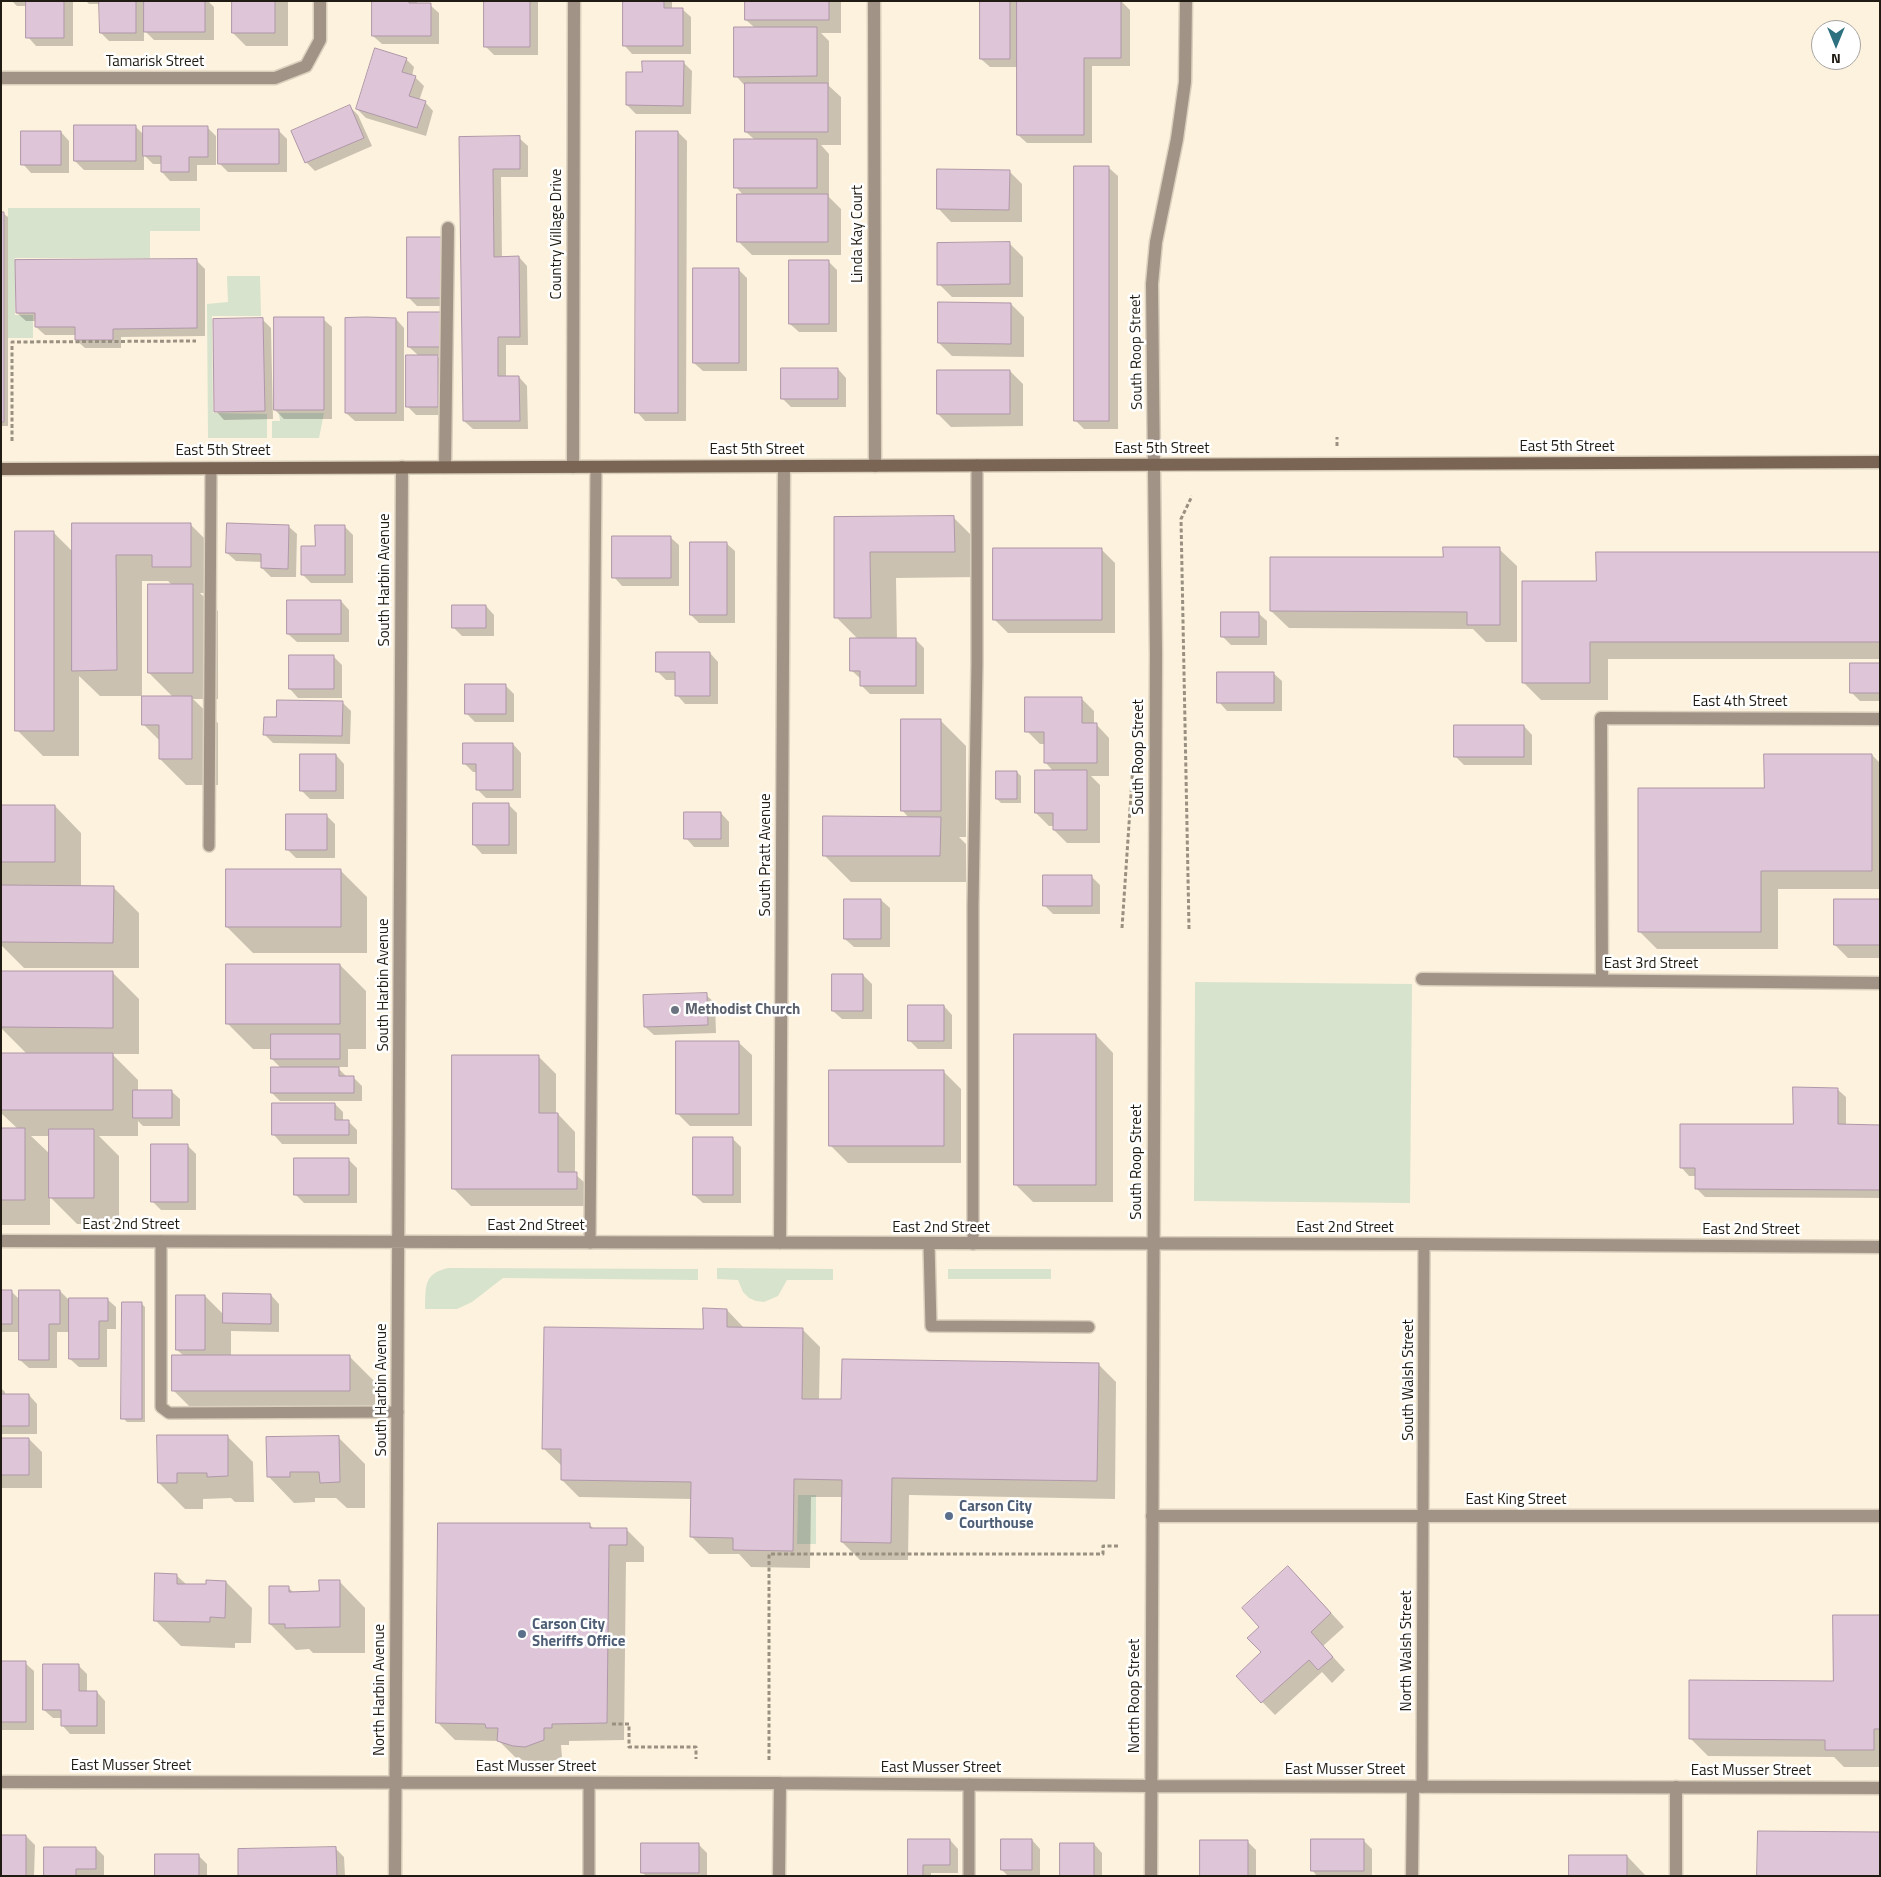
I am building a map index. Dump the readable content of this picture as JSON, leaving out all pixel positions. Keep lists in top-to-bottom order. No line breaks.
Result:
{"streets":{"main road":["East 5th Street"],"street":["Tamarisk Street","Country Village Drive","Linda Kay Court","South Roop Street","South Harbin Avenue","East 4th Street","South Pratt Avenue","East 3rd Street","East 2nd Street","East King Street","North Walsh Street","North Harbin Avenue","North Roop Street","East Musser Street"],"lane":["South Walsh Street"]},"crossings":[["Country Village Drive","East 5th Street"],["Linda Kay Court","East 5th Street"],["South Roop Street","East 5th Street"],["South Roop Street","East 2nd Street"],["South Roop Street","East King Street"],["South Roop Street","North Roop Street"],["East 5th Street","South Harbin Avenue"],["East 5th Street","South Pratt Avenue"],["South Harbin Avenue","East 2nd Street"],["South Harbin Avenue","North Harbin Avenue"],["East 4th Street","East 3rd Street"],["South Pratt Avenue","East 2nd Street"],["East 2nd Street","South Walsh Street"],["South Walsh Street","East King Street"],["South Walsh Street","North Walsh Street"],["East King Street","North Walsh Street"],["East King Street","North Roop Street"],["North Walsh Street","East Musser Street"],["North Harbin Avenue","East Musser Street"],["North Roop Street","East Musser Street"]],"places":["Methodist Church","Carson City Courthouse","Carson City Sheriffs Office"],"north":"bottom"}
